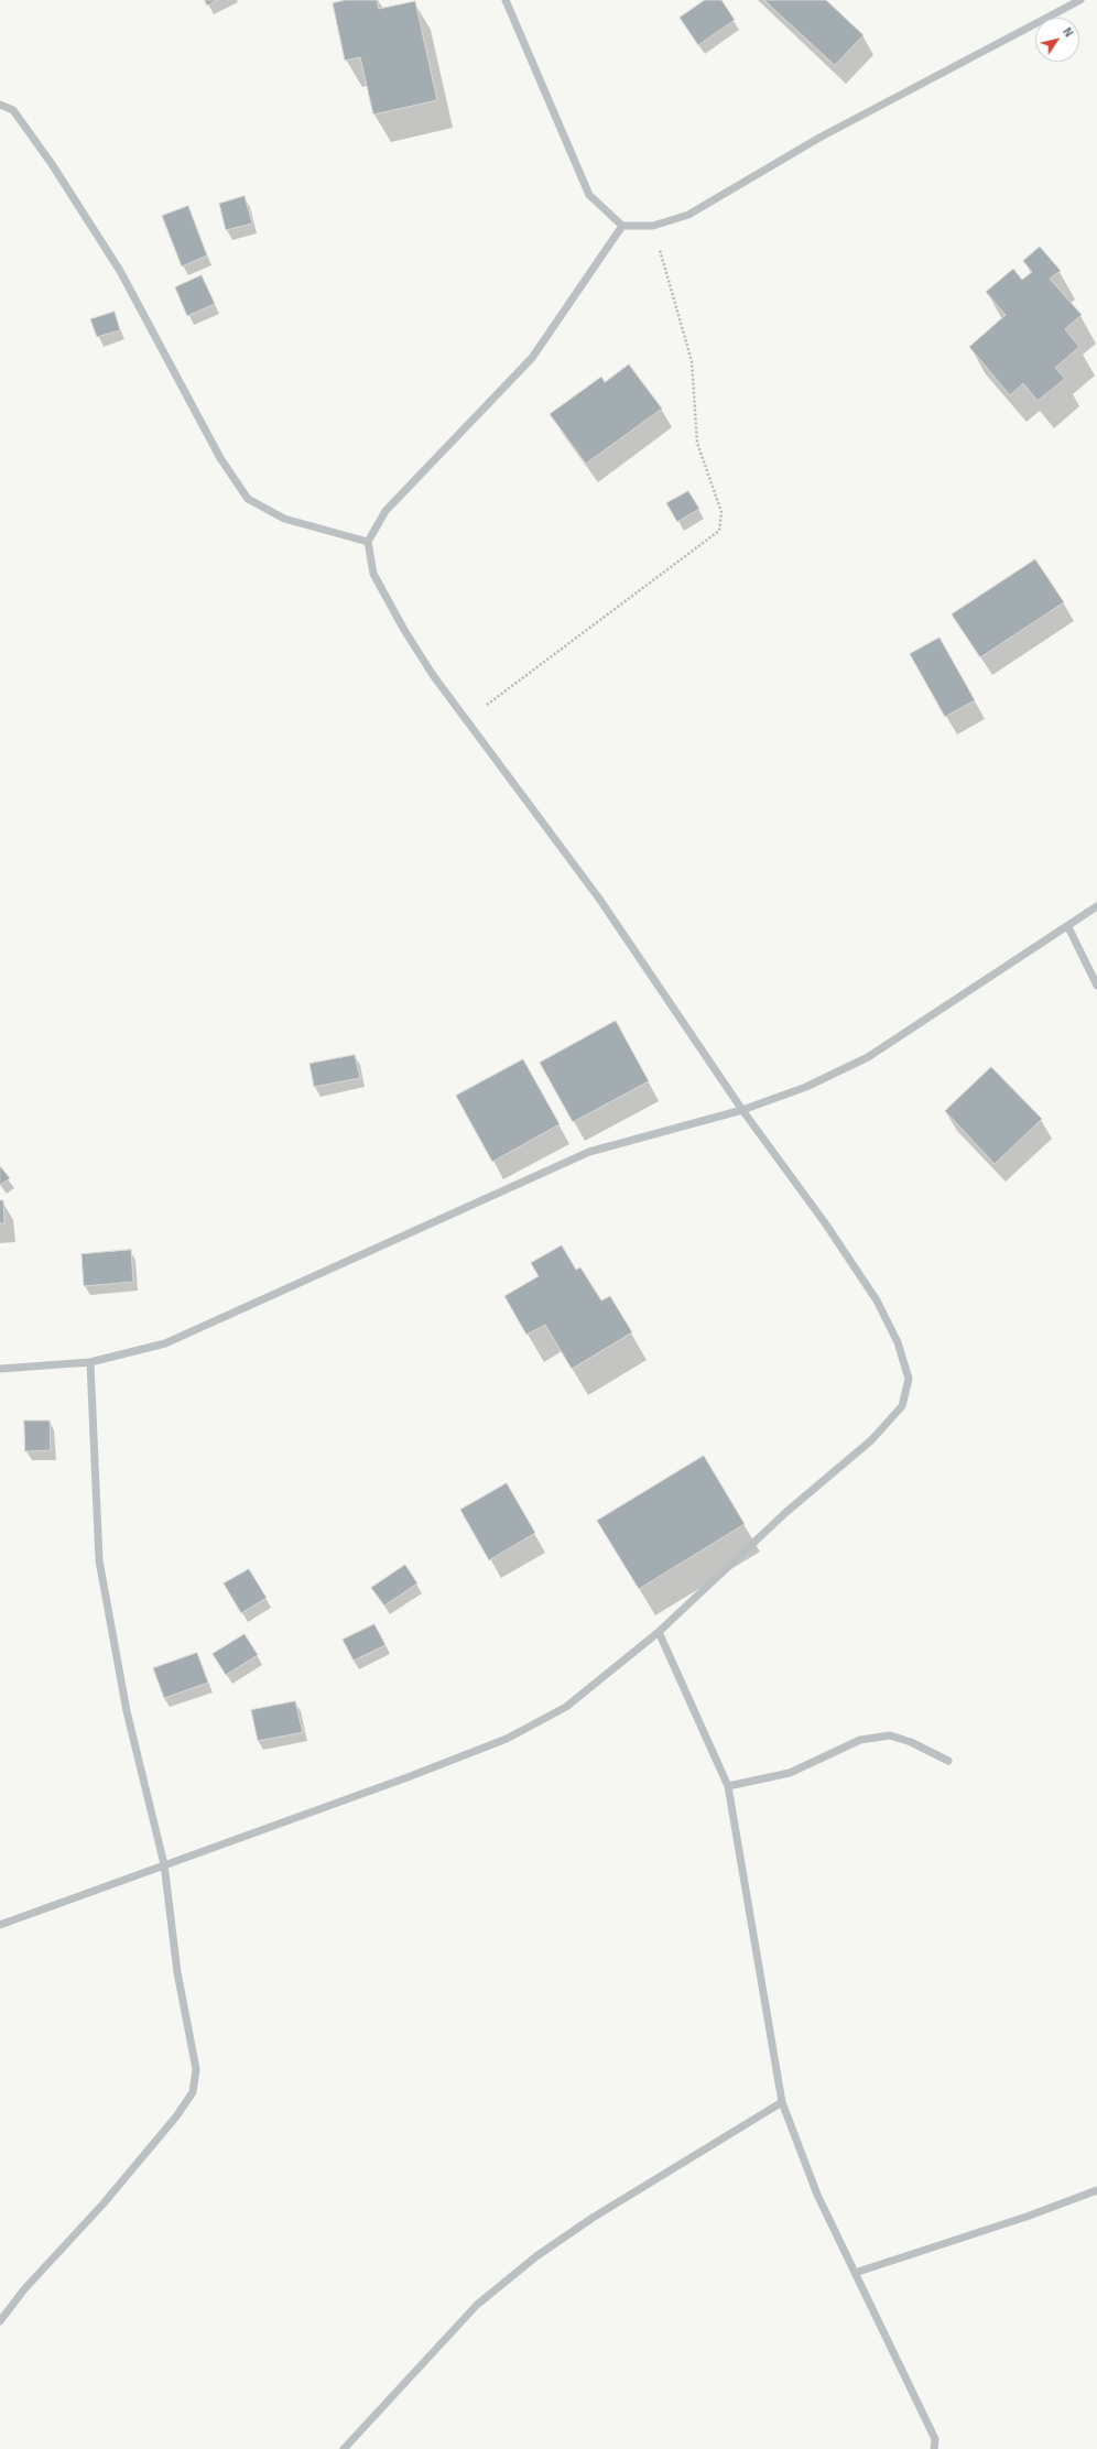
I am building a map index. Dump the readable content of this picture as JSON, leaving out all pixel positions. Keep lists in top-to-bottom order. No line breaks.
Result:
{"north":"top right"}
